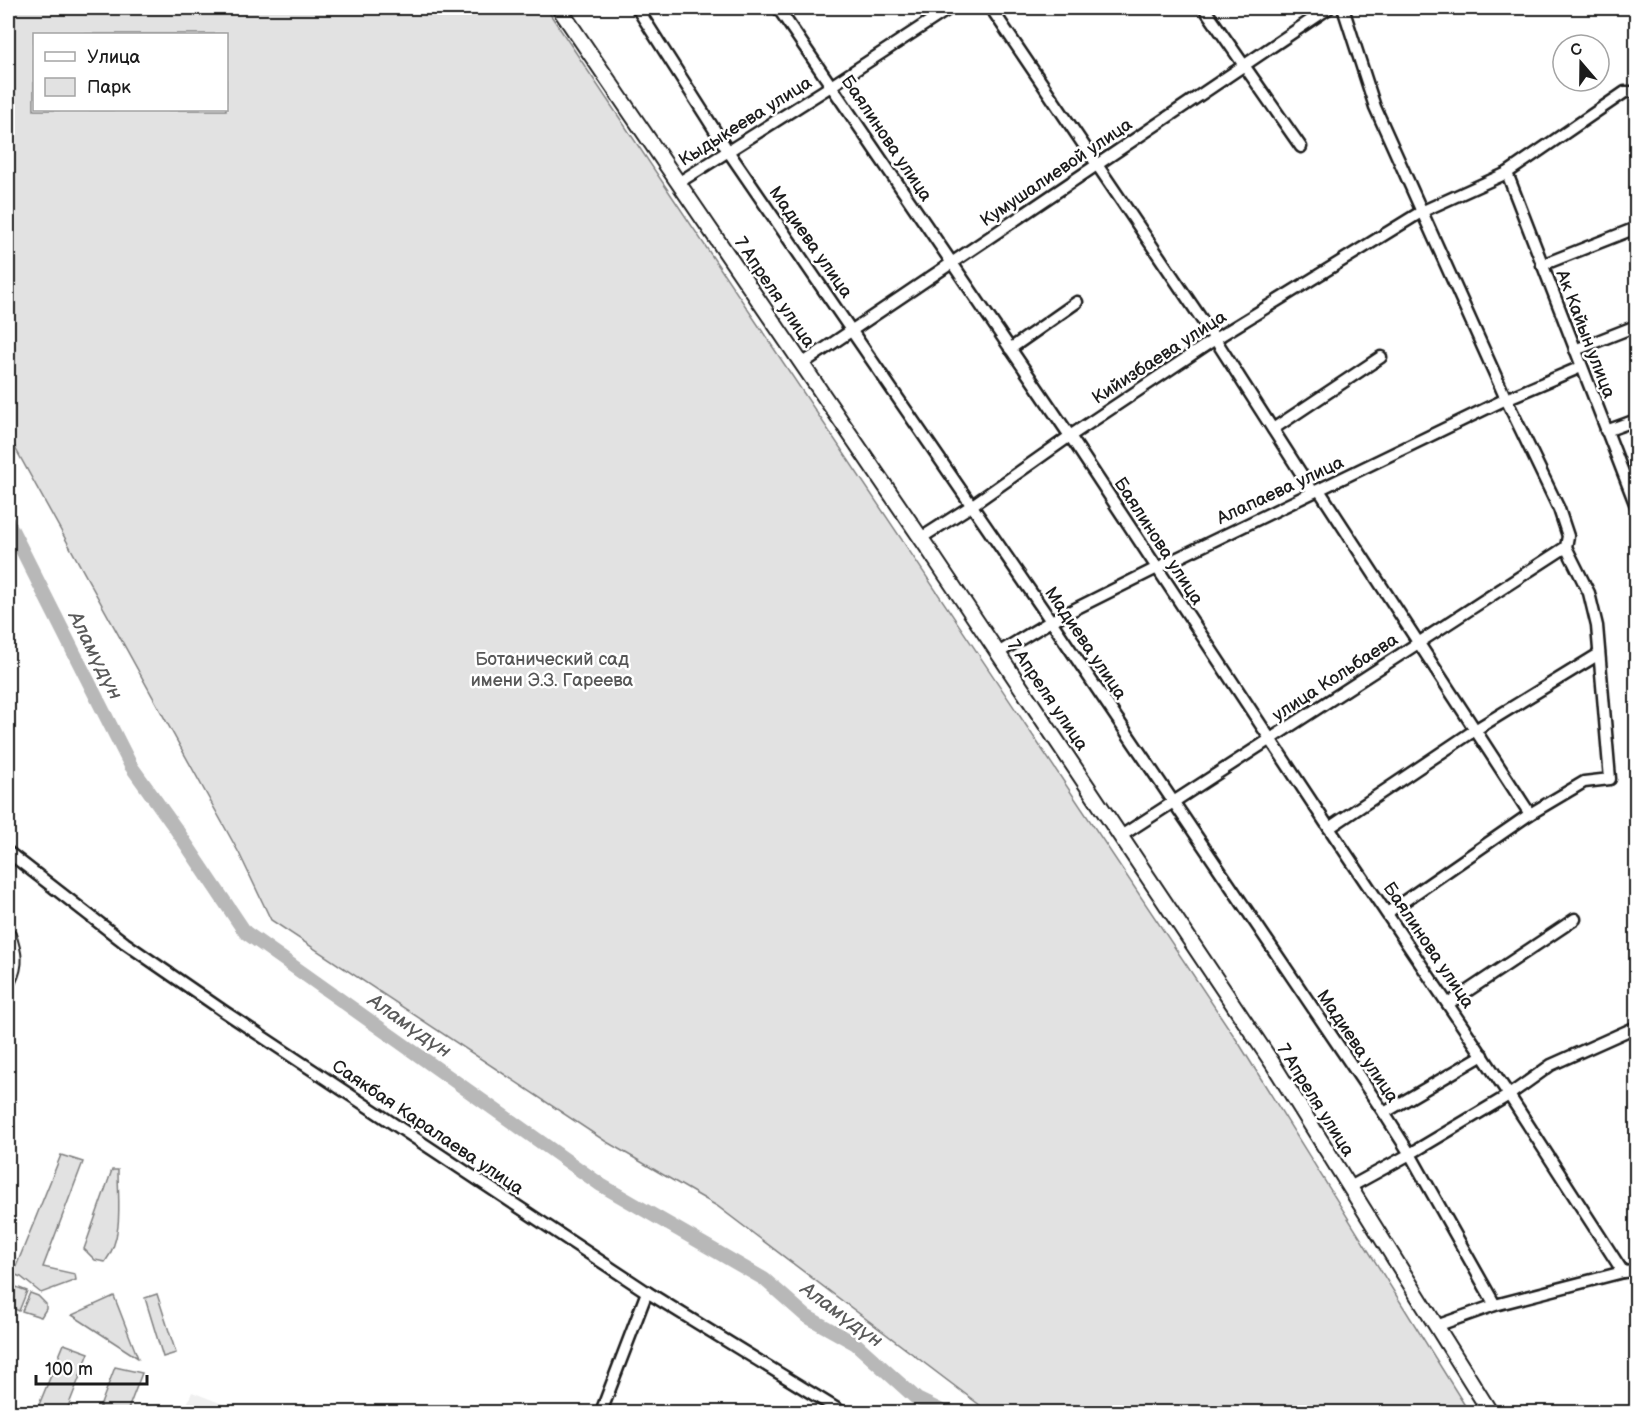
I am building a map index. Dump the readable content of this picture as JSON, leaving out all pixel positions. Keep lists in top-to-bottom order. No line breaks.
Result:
{"streets":{"main road":["7 Апреля улица"],"street":["Кыдыкеева улица","Баялинова улица","Кумушалиевой улица","Мадиева улица","Ак Кайын улица","Кийизбаева улица","Алапаева улица","улица Кольбаева","Саякбая Каралаева улица"]},"crossings":[["Кыдыкеева улица","Баялинова улица"],["Кыдыкеева улица","Мадиева улица"],["Кыдыкеева улица","7 Апреля улица"],["Баялинова улица","Кумушалиевой улица"],["Баялинова улица","Кийизбаева улица"],["Баялинова улица","Алапаева улица"],["Баялинова улица","улица Кольбаева"],["Кумушалиевой улица","Мадиева улица"],["Кумушалиевой улица","7 Апреля улица"],["Мадиева улица","Кийизбаева улица"],["Мадиева улица","Алапаева улица"],["Мадиева улица","улица Кольбаева"],["7 Апреля улица","Кийизбаева улица"],["7 Апреля улица","Алапаева улица"],["7 Апреля улица","улица Кольбаева"],["Ак Кайын улица","Кийизбаева улица"],["Ак Кайын улица","Алапаева улица"]],"water":["Аламүдүн"],"parks":["Ботанический сад имени Э.З. Гареева"],"legend":["Улица","Парк"],"scale_bar":"100 m","north":"top"}
